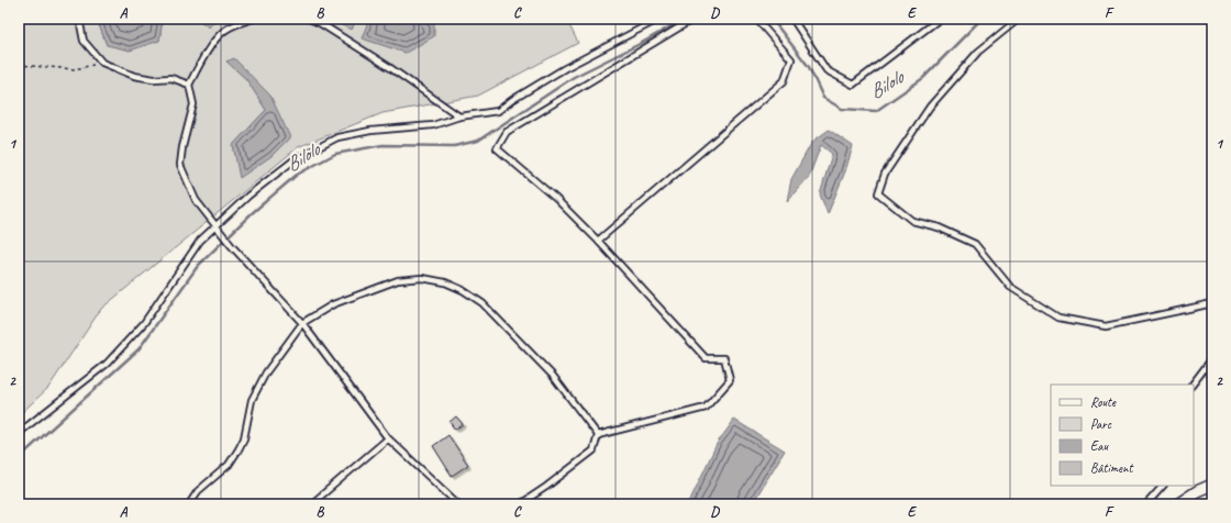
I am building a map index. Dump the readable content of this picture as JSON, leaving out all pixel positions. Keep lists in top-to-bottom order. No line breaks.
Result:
{"water":["Bilolo"],"legend":["Route","Parc","Eau","Bâtiment"],"grid":{"columns":["A","B","C","D","E","F"],"rows":["1","2"]}}
